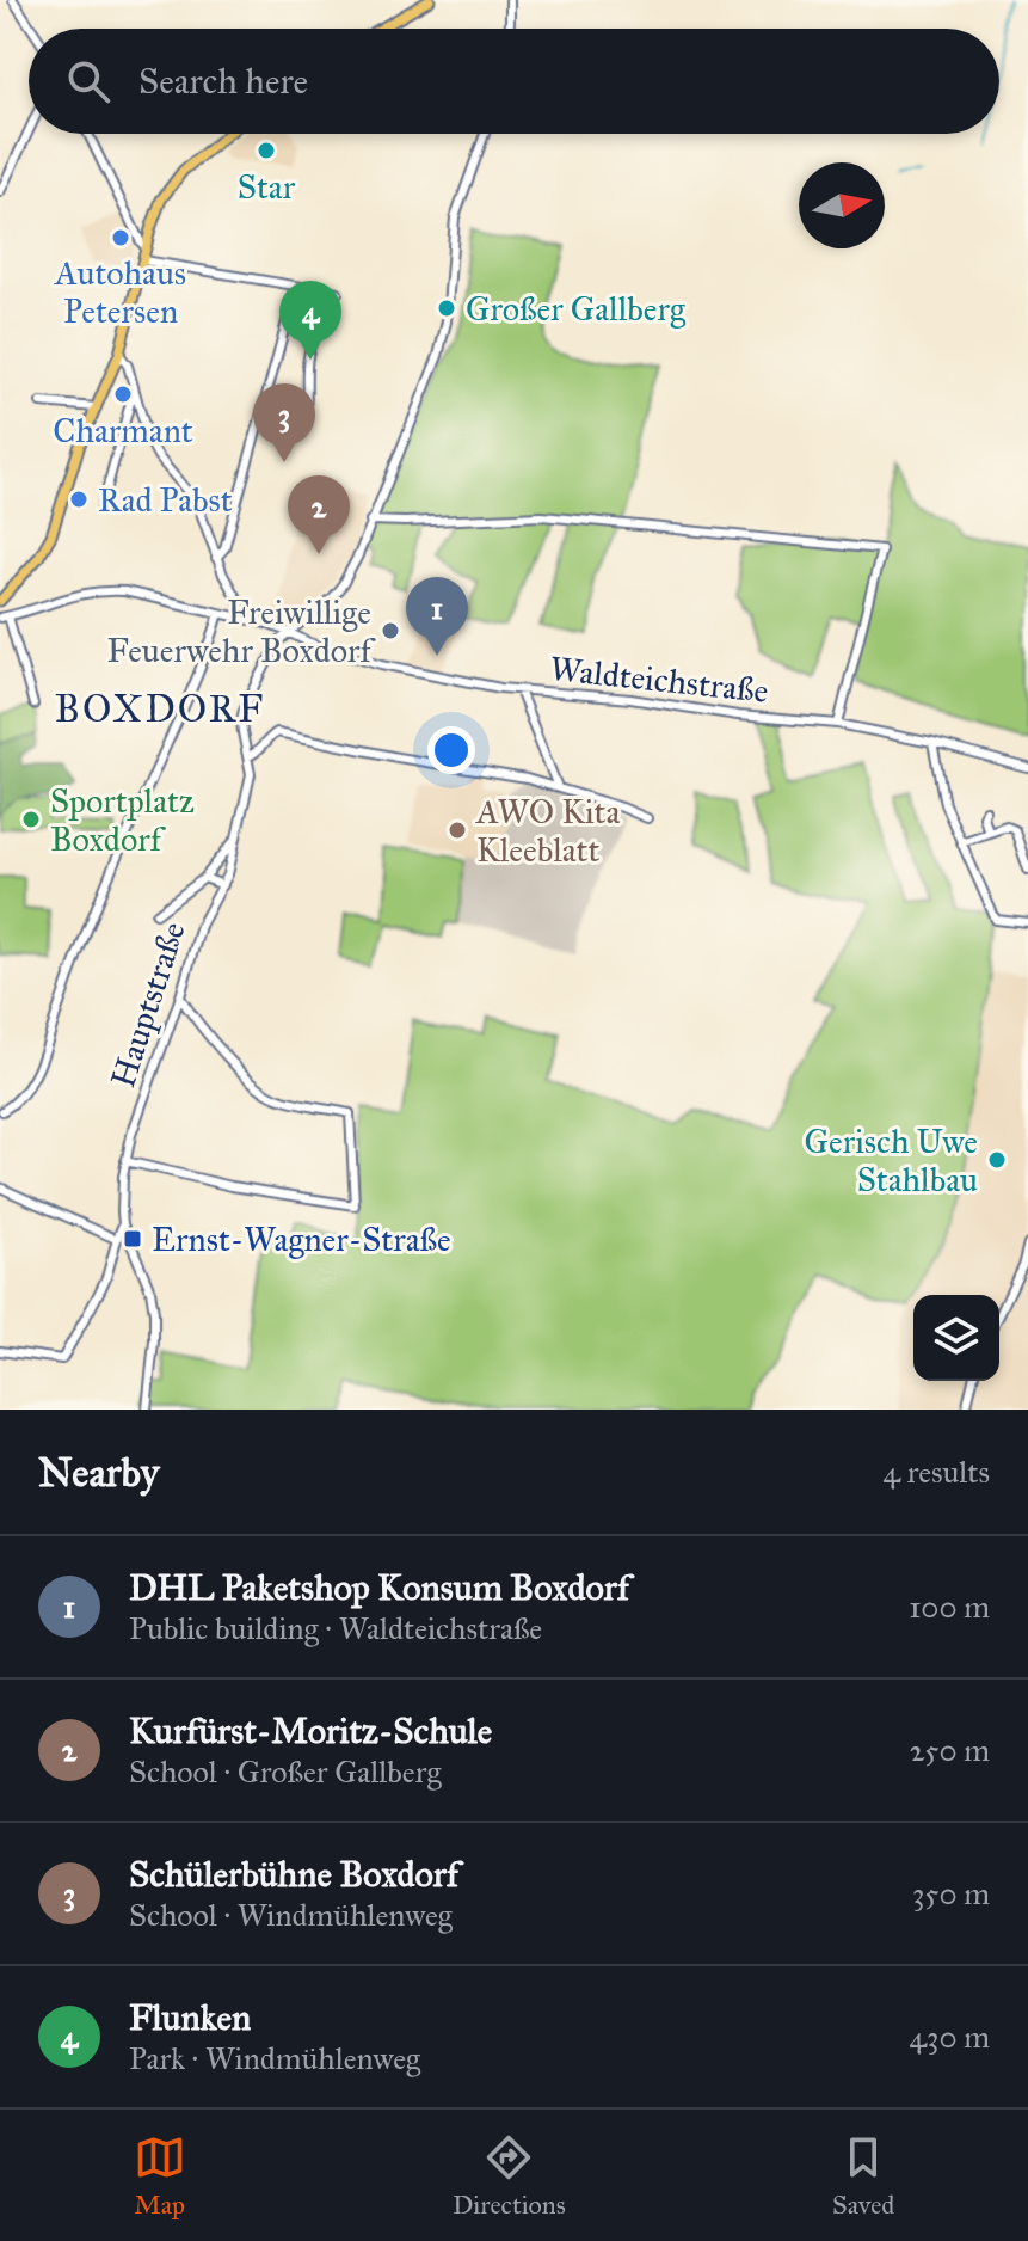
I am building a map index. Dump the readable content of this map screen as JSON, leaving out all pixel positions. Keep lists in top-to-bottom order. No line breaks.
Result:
{"streets":{"street":["Waldteichstraße","Hauptstraße"]},"crossings":[["Waldteichstraße","Hauptstraße"]],"districts":["BOXDORF"],"places":{"other":["Star","Autohaus Petersen","Großer Gallberg","Charmant","Rad Pabst","Freiwillige Feuerwehr Boxdorf","Sportplatz Boxdorf","AWO Kita Kleeblatt","Gerisch Uwe Stahlbau"],"transit":["Ernst-Wagner-Straße"]},"north":"right","page":{"search":"Search here","pins":["4","3","2","1"],"heading":["Nearby","4 results"],"list":[{"mark":"1","name":"DHL Paketshop Konsum Boxdorf","note":"Public building · Waldteichstraße","value":"100 m"},{"mark":"2","name":"Kurfürst-Moritz-Schule","note":"School · Großer Gallberg","value":"250 m"},{"mark":"3","name":"Schülerbühne Boxdorf","note":"School · Windmühlenweg","value":"350 m"},{"mark":"4","name":"Flunken","note":"Park · Windmühlenweg","value":"430 m"}],"nav":["Map","Directions","Saved"]}}
